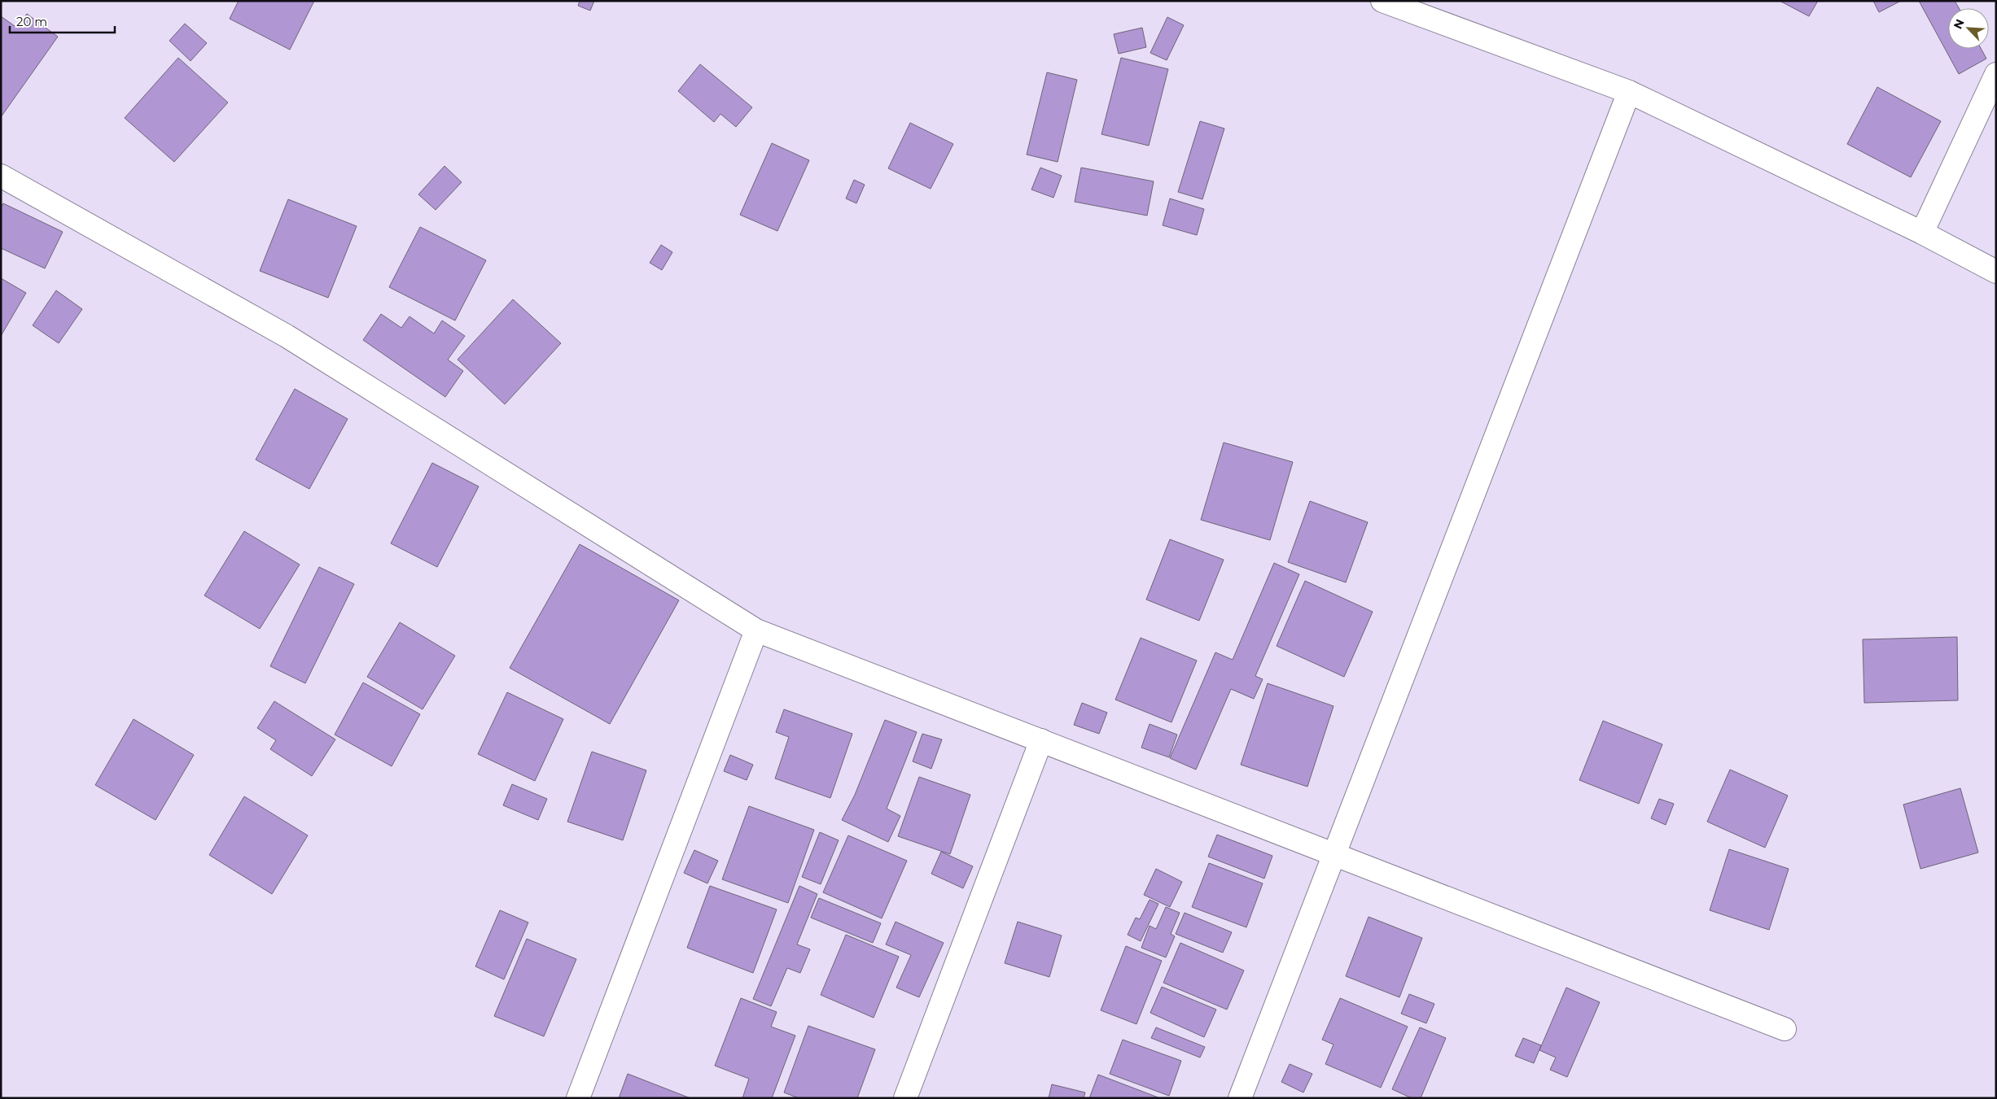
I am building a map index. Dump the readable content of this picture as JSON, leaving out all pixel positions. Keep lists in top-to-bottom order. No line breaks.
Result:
{"scale_bar":"20 m","north":"top left"}
